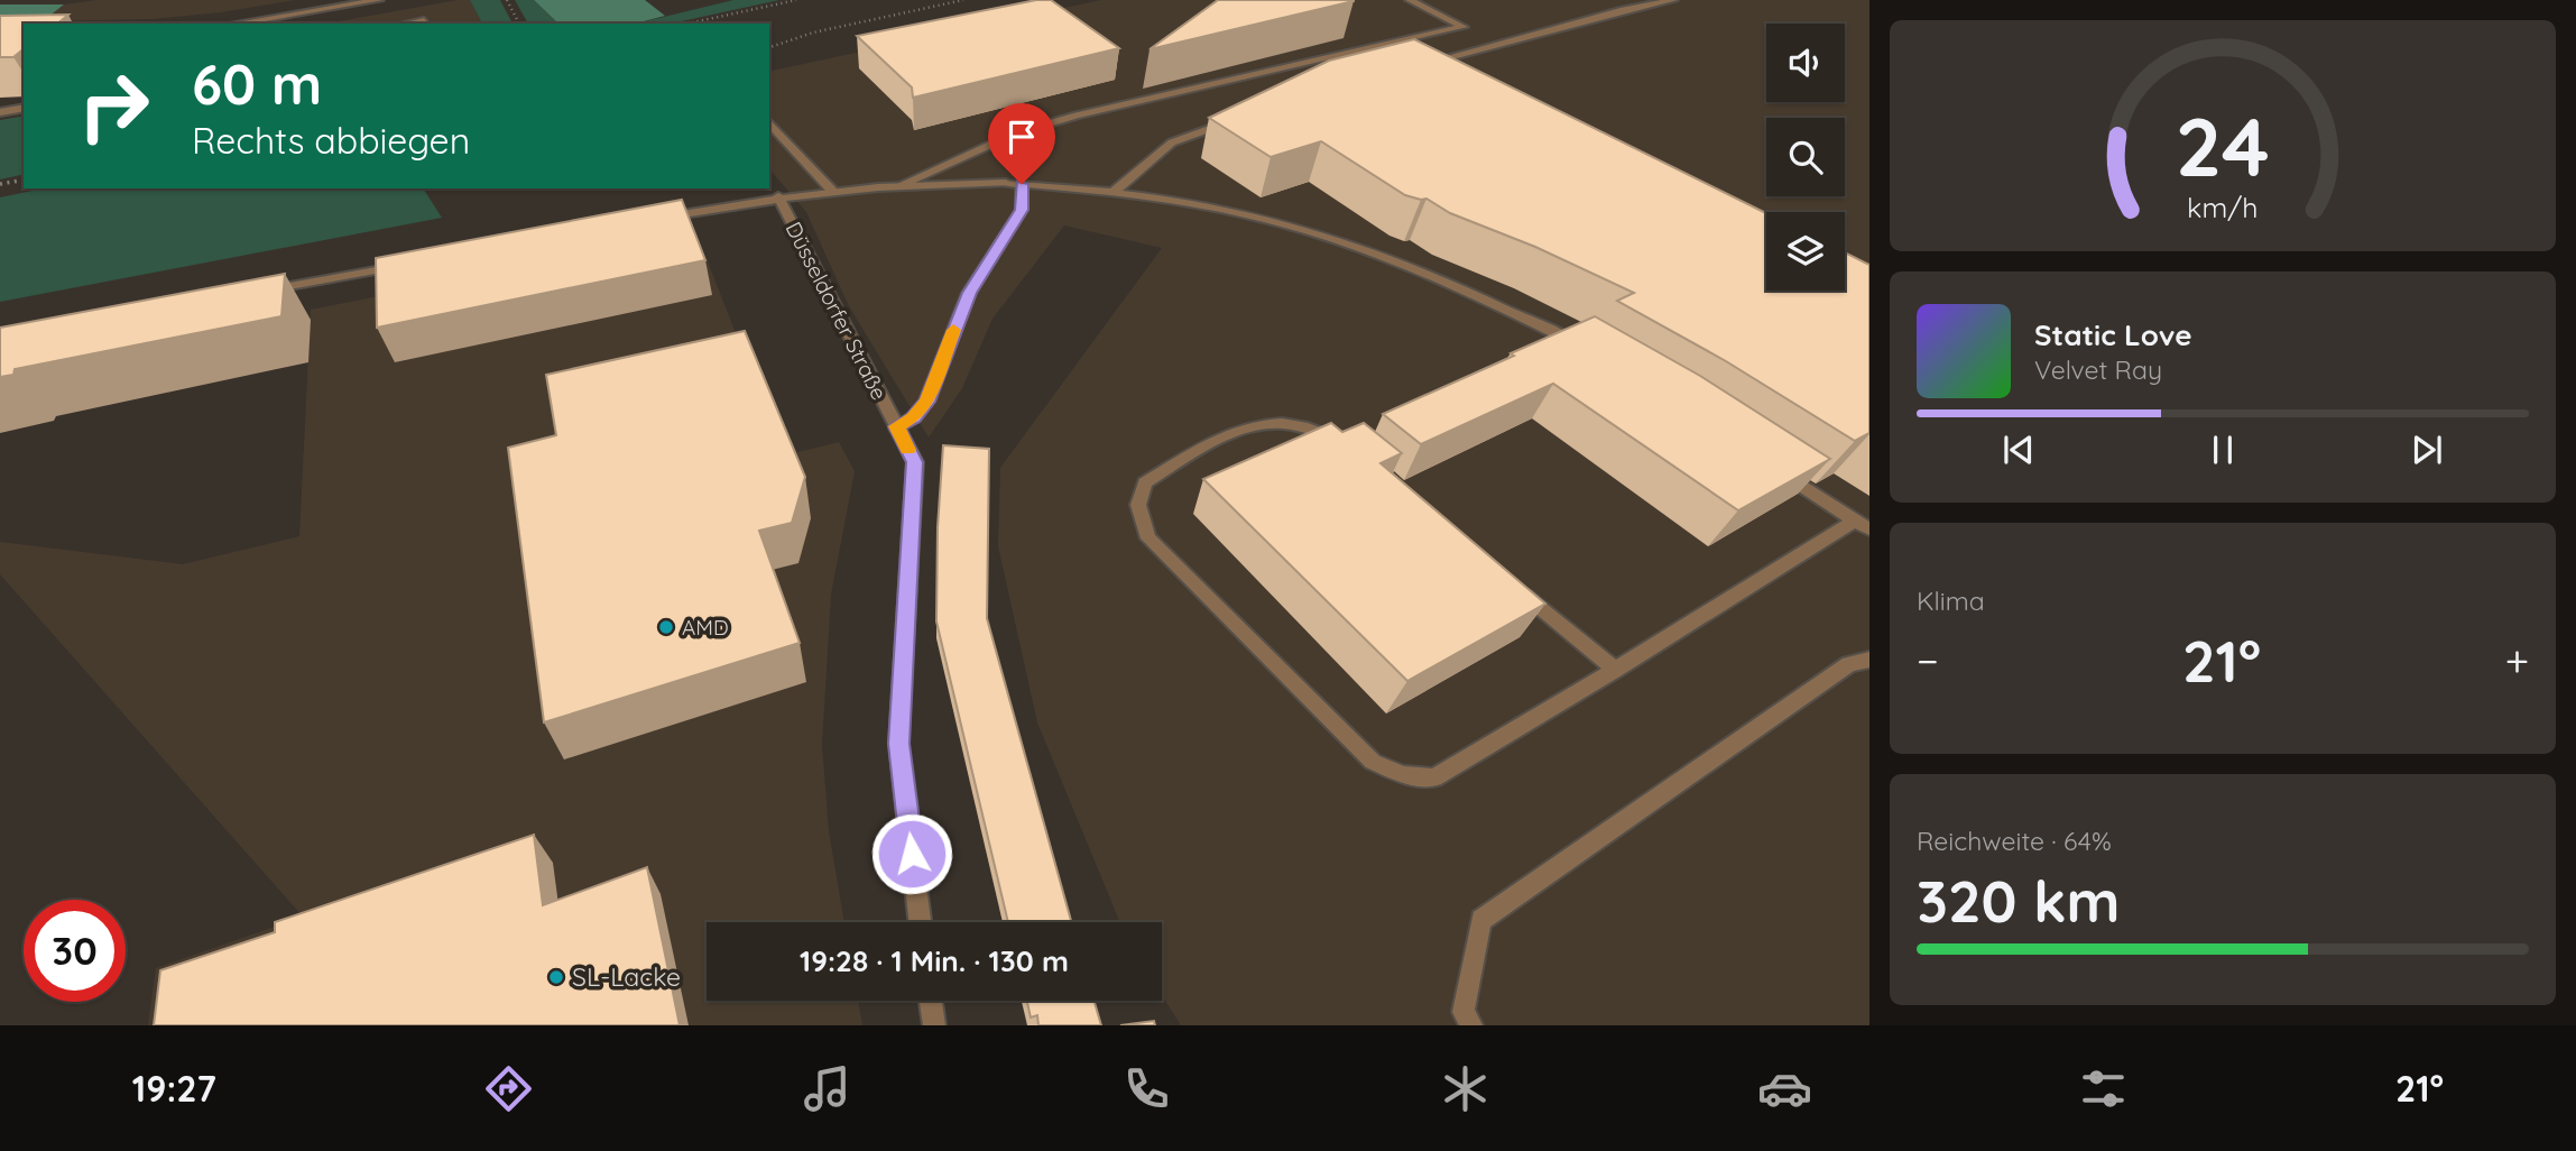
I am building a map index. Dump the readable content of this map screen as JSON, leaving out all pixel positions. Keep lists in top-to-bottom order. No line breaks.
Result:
{"streets":{"street":["Düsseldorfer Straße"]},"places":["AMD","SL-Lacke"],"page":{"turn":["60 m","Rechts abbiegen"],"song":["Static Love","Velvet Ray"],"tile":["Klima",["Reichweite · 64%","320 km"]],"heat":["−","21°","+"],"limit":"30","trip":"19:28 · 1 Min. · 130 m","tabs":["19:27","21°"],"gauge":["24","km/h"]}}
